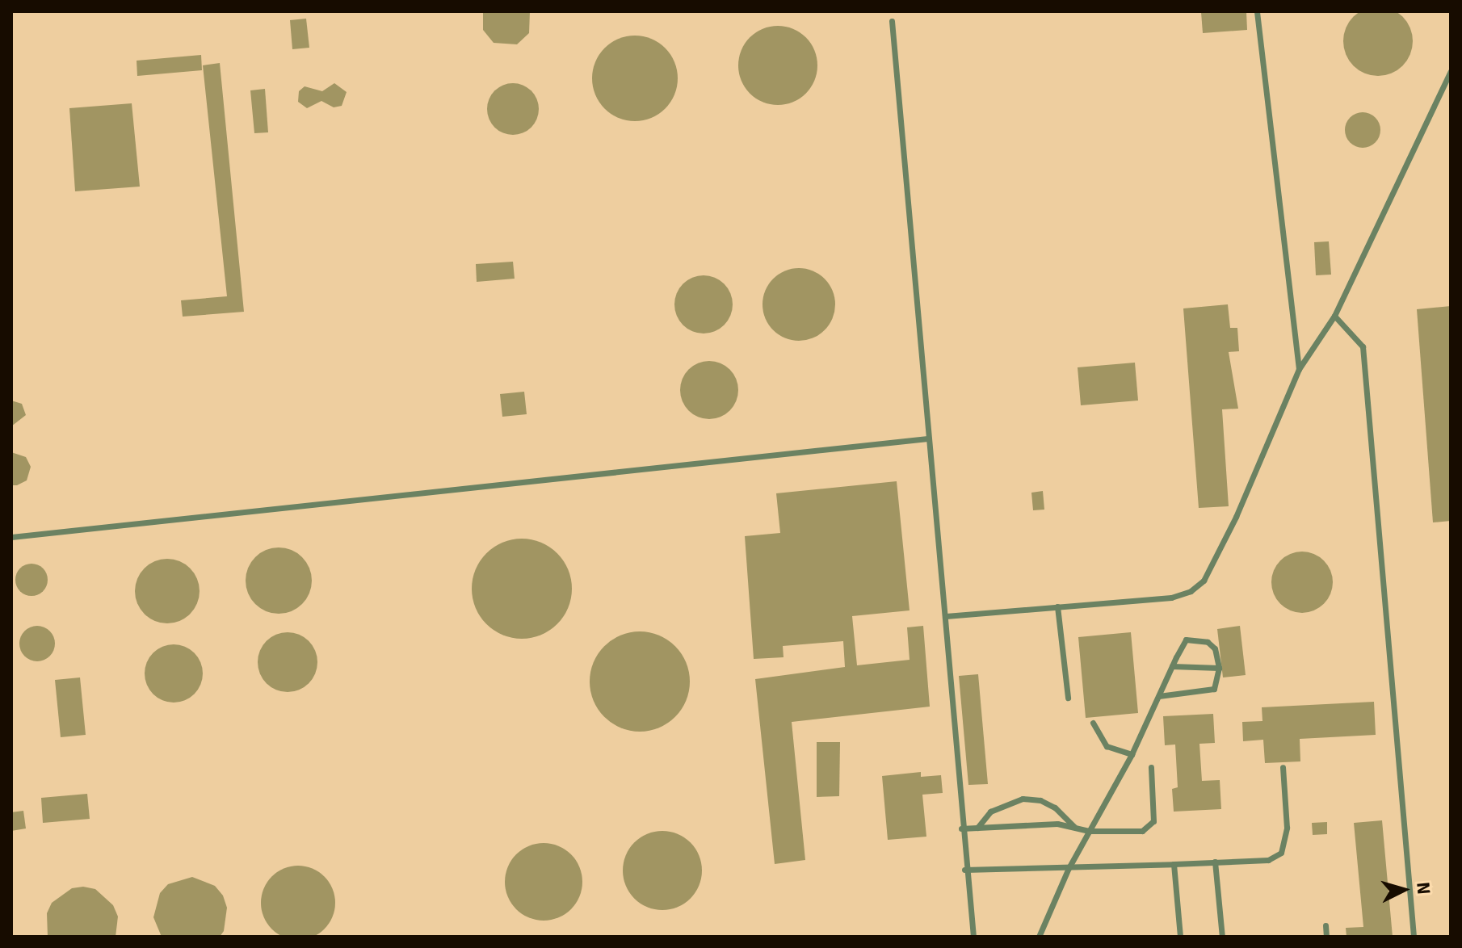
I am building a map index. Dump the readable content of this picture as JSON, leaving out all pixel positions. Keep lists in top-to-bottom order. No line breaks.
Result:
{"north":"right"}
